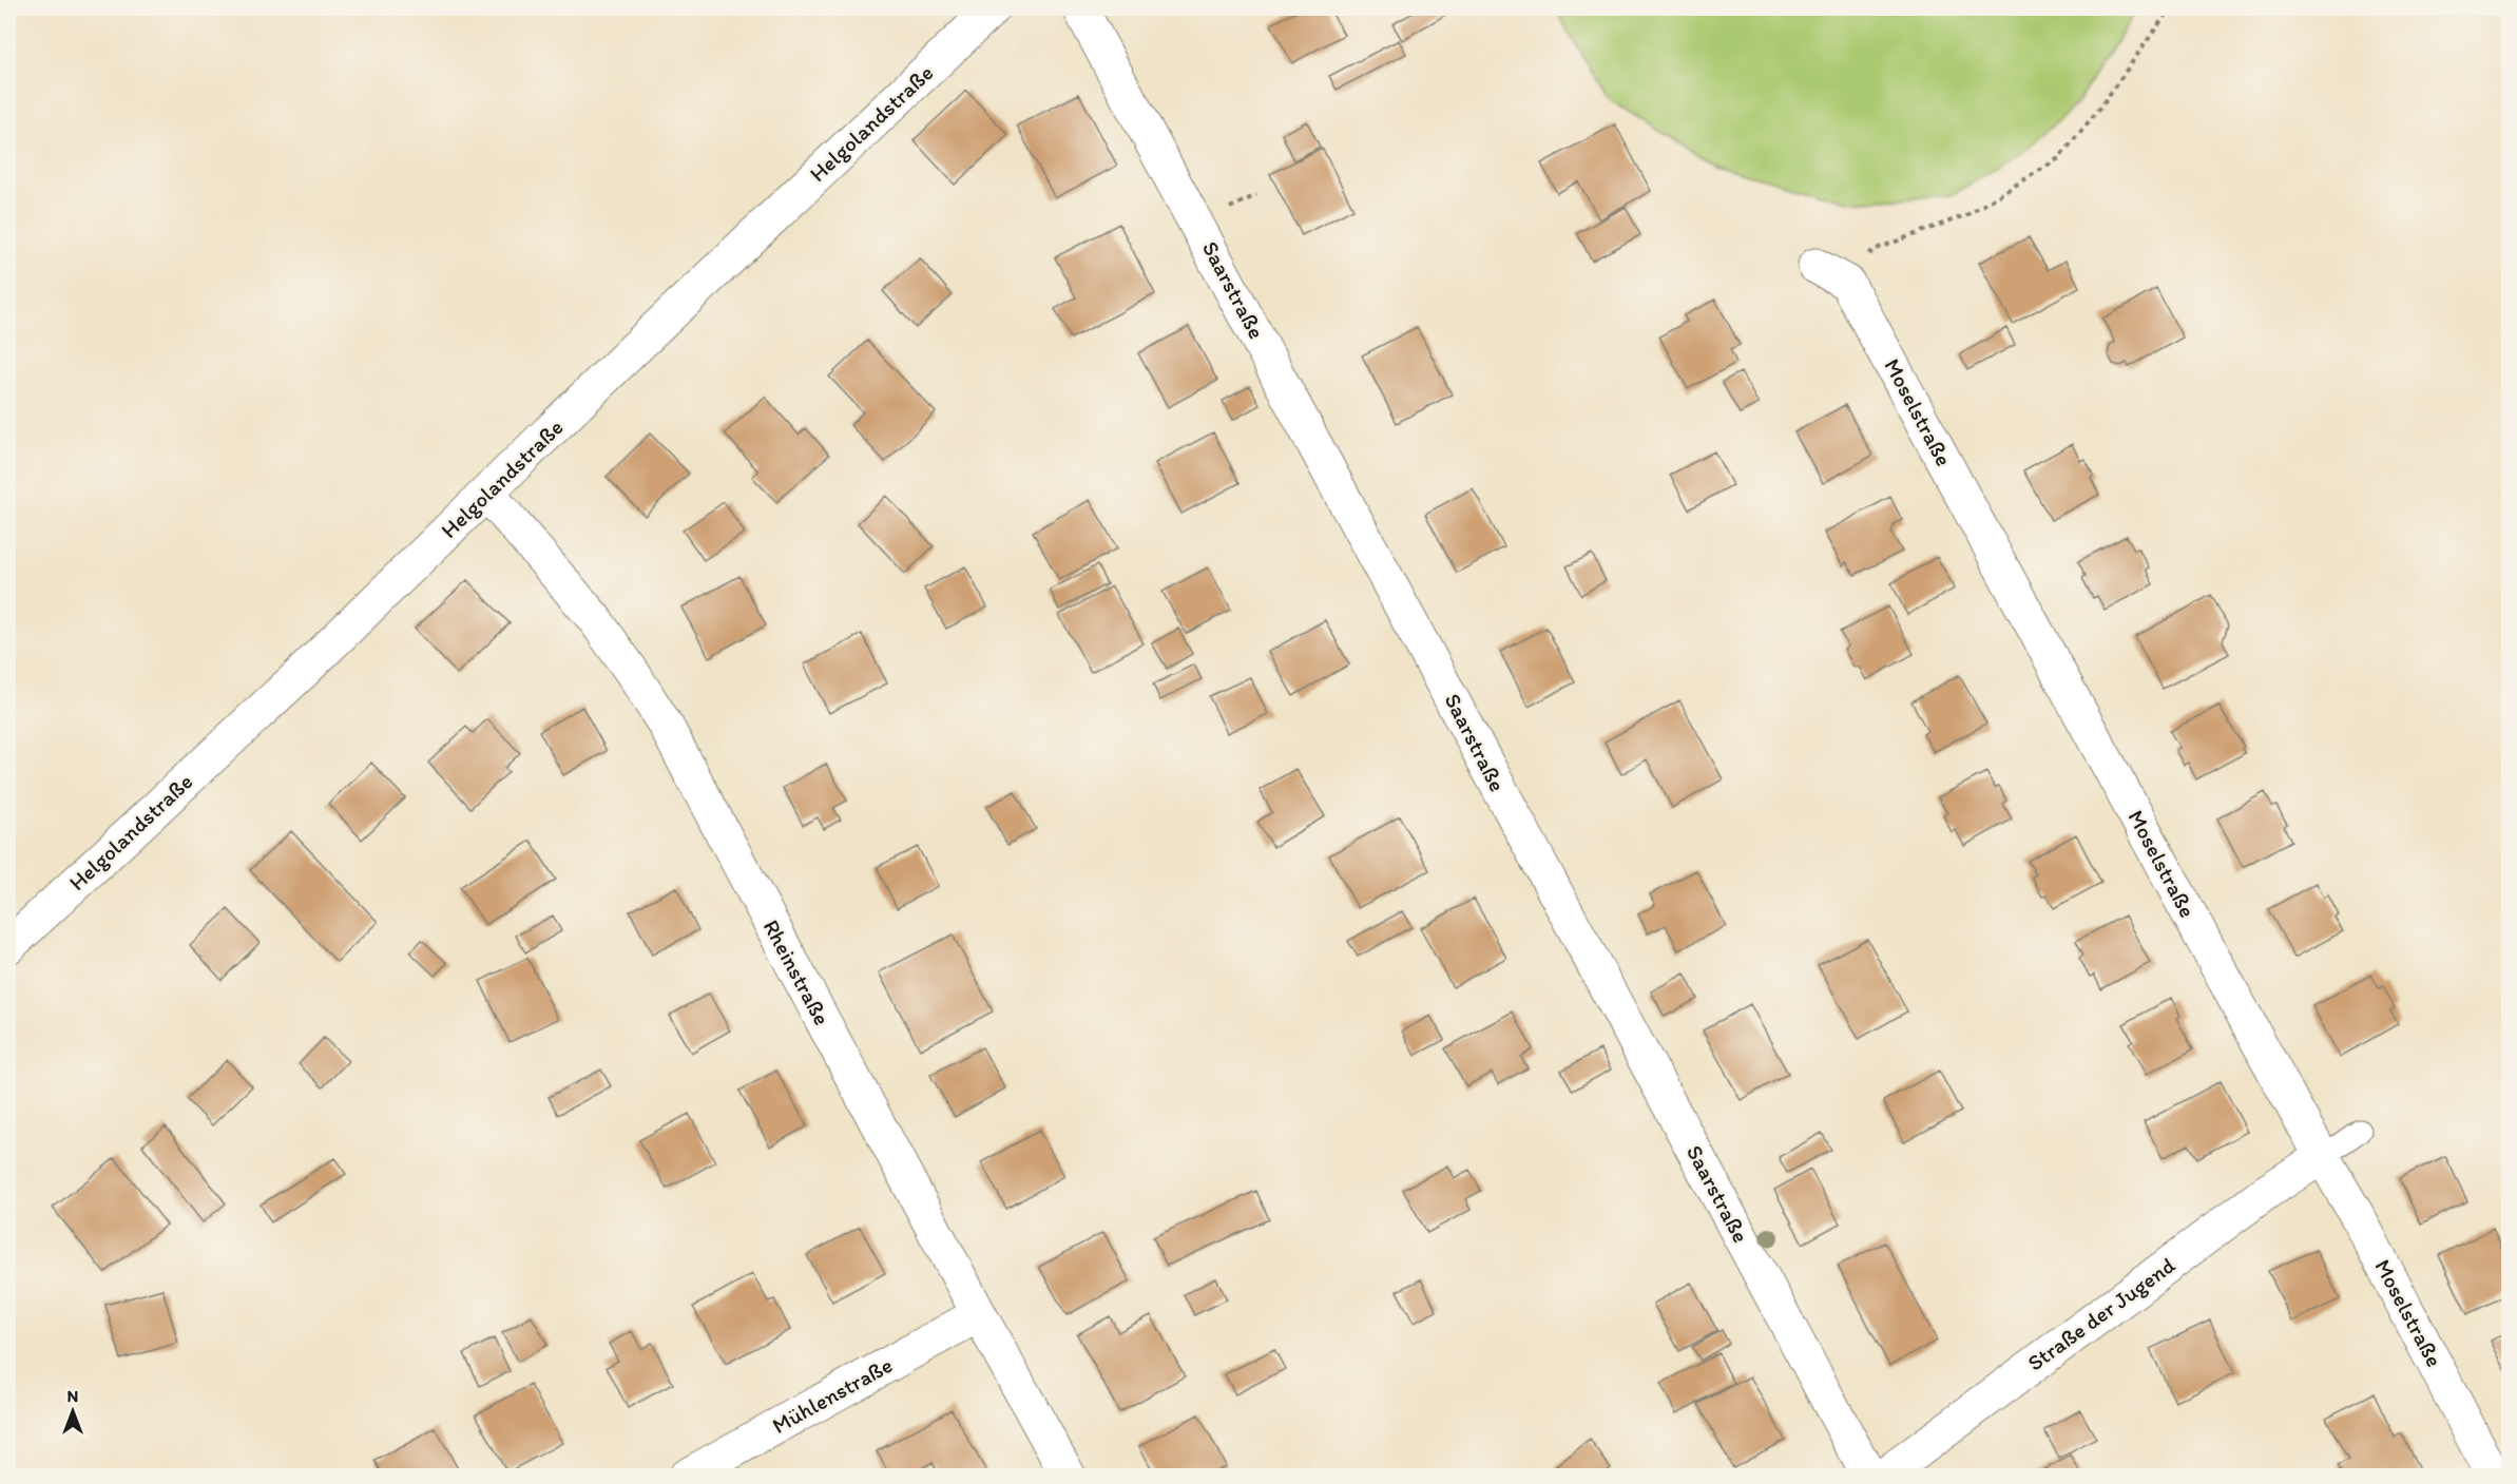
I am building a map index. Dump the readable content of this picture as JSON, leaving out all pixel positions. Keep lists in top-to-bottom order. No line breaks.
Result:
{"streets":{"street":["Helgolandstraße","Saarstraße","Moselstraße","Rheinstraße","Straße der Jugend","Mühlenstraße"]},"crossings":[["Helgolandstraße","Rheinstraße"],["Moselstraße","Straße der Jugend"],["Rheinstraße","Mühlenstraße"]],"north":"top"}
